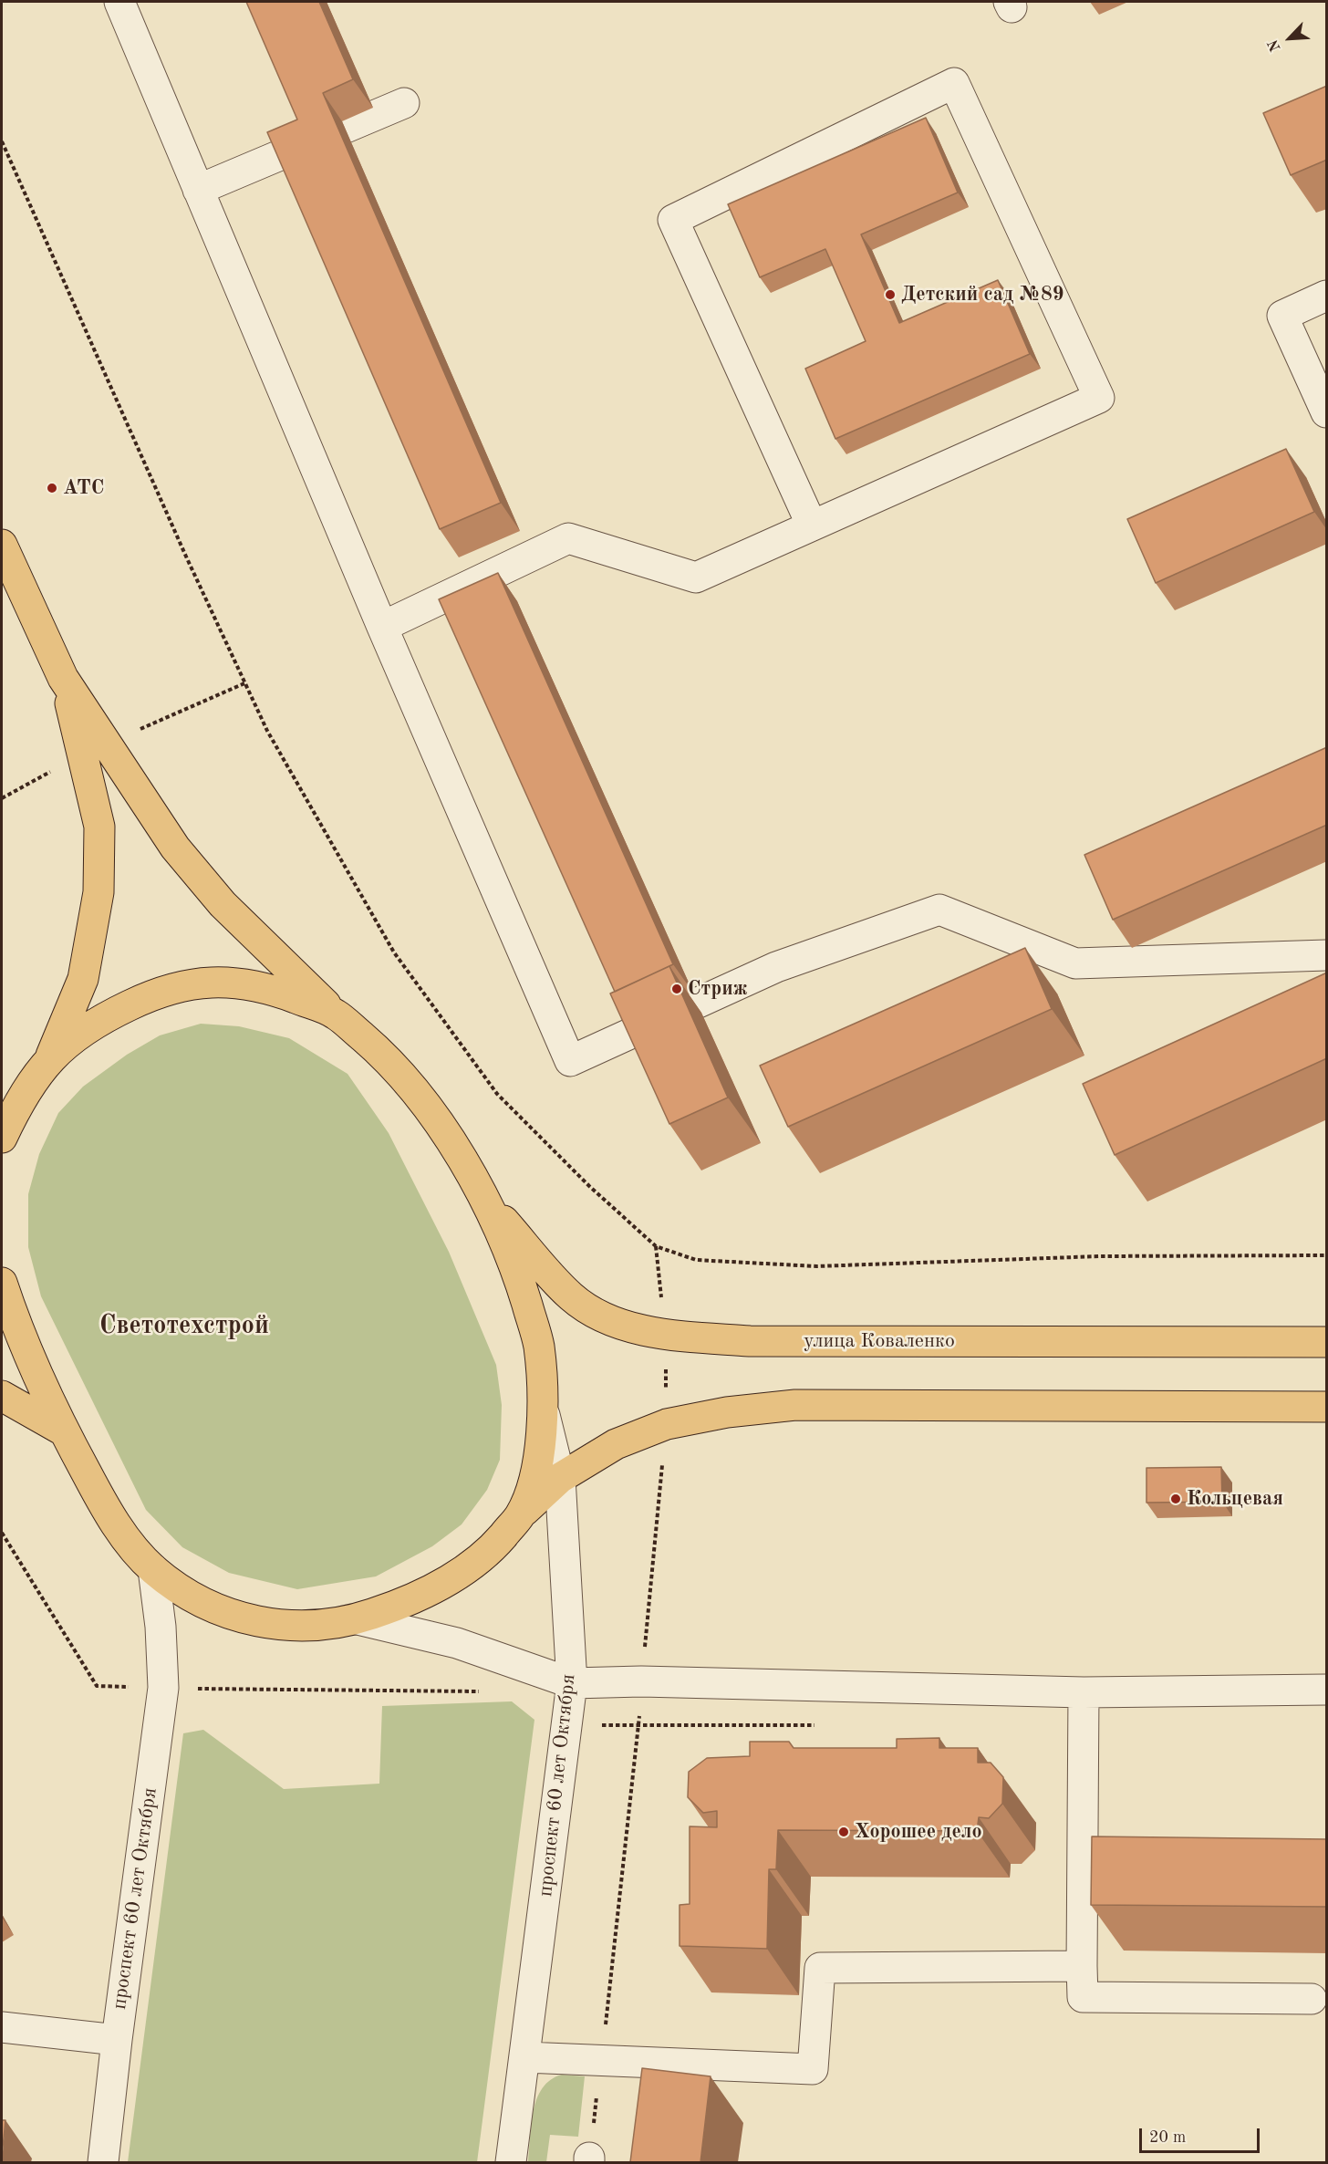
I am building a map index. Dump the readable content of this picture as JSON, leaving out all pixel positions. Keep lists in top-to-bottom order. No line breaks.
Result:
{"streets":{"main road":["улица Коваленко"],"street":["проспект 60 лет Октября"]},"districts":["Светотехстрой"],"places":["Детский сад №89","АТС","Стриж","Кольцевая","Хорошее дело"],"scale_bar":"20 m","north":"bottom left"}
